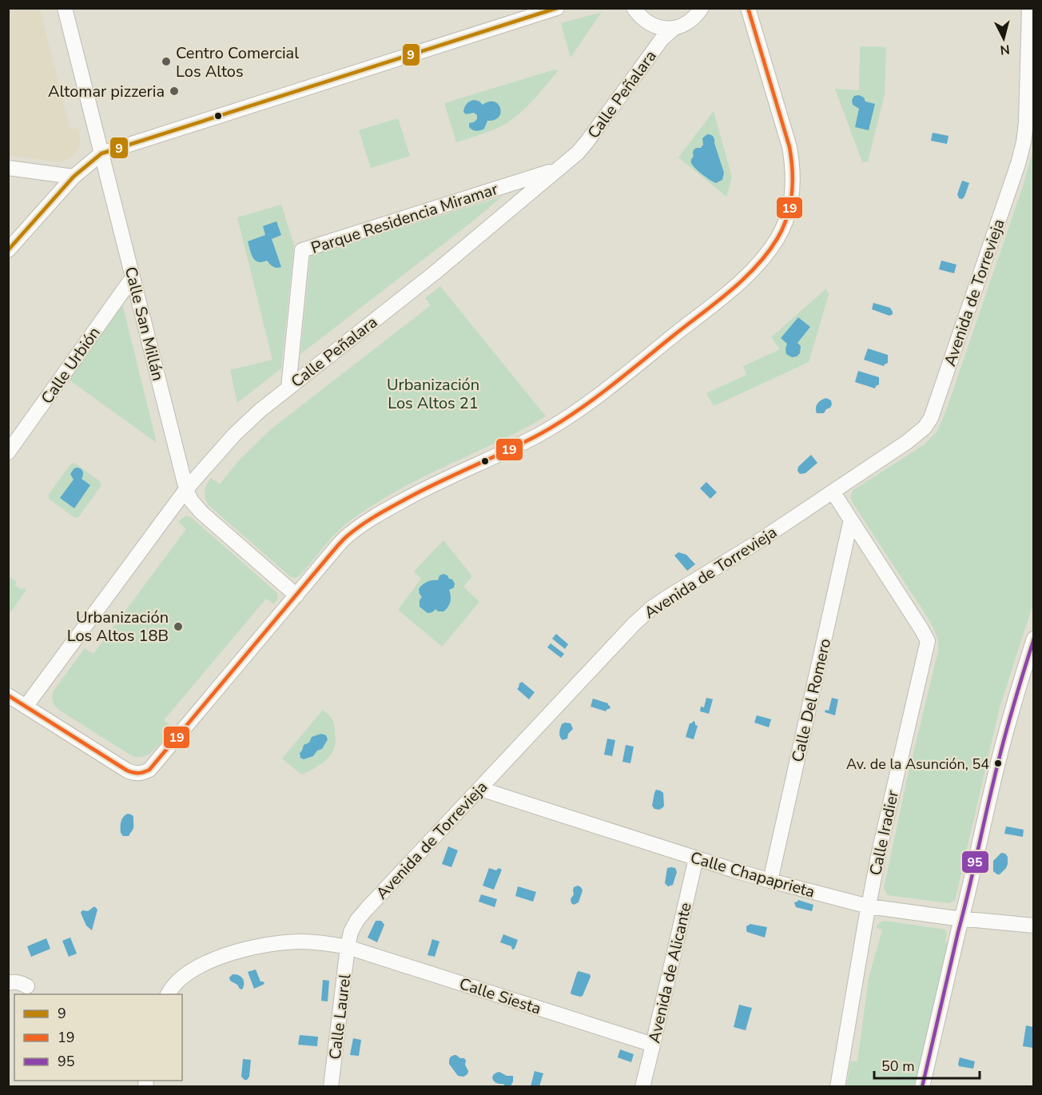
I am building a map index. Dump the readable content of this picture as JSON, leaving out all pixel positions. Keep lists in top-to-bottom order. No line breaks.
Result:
{"streets":{"street":["Calle Peñalara","Parque Residencia Miramar","Avenida de Torrevieja","Calle San Millán","Calle Urbión","Calle Del Romero","Calle Iradier","Calle Chapaprieta","Avenida de Alicante","Calle Siesta","Calle Laurel"]},"crossings":[["Calle Peñalara","Parque Residencia Miramar"],["Calle Peñalara","Calle San Millán"],["Avenida de Torrevieja","Calle Iradier"],["Avenida de Torrevieja","Calle Chapaprieta"],["Avenida de Torrevieja","Calle Siesta"],["Avenida de Torrevieja","Calle Laurel"],["Calle San Millán","Calle Urbión"],["Calle Del Romero","Calle Iradier"],["Calle Del Romero","Calle Chapaprieta"],["Calle Iradier","Calle Chapaprieta"],["Calle Chapaprieta","Avenida de Alicante"],["Avenida de Alicante","Calle Siesta"],["Calle Siesta","Calle Laurel"]],"parks":["Urbanización Los Altos 21"],"places":["Centro Comercial Los Altos","Altomar pizzeria","Urbanización Los Altos 18B","Av. de la Asunción, 54"],"lines":["transit line 9","transit line 19","transit line 95"],"legend":["9","19","95"],"scale_bar":"50 m","north":"bottom"}
